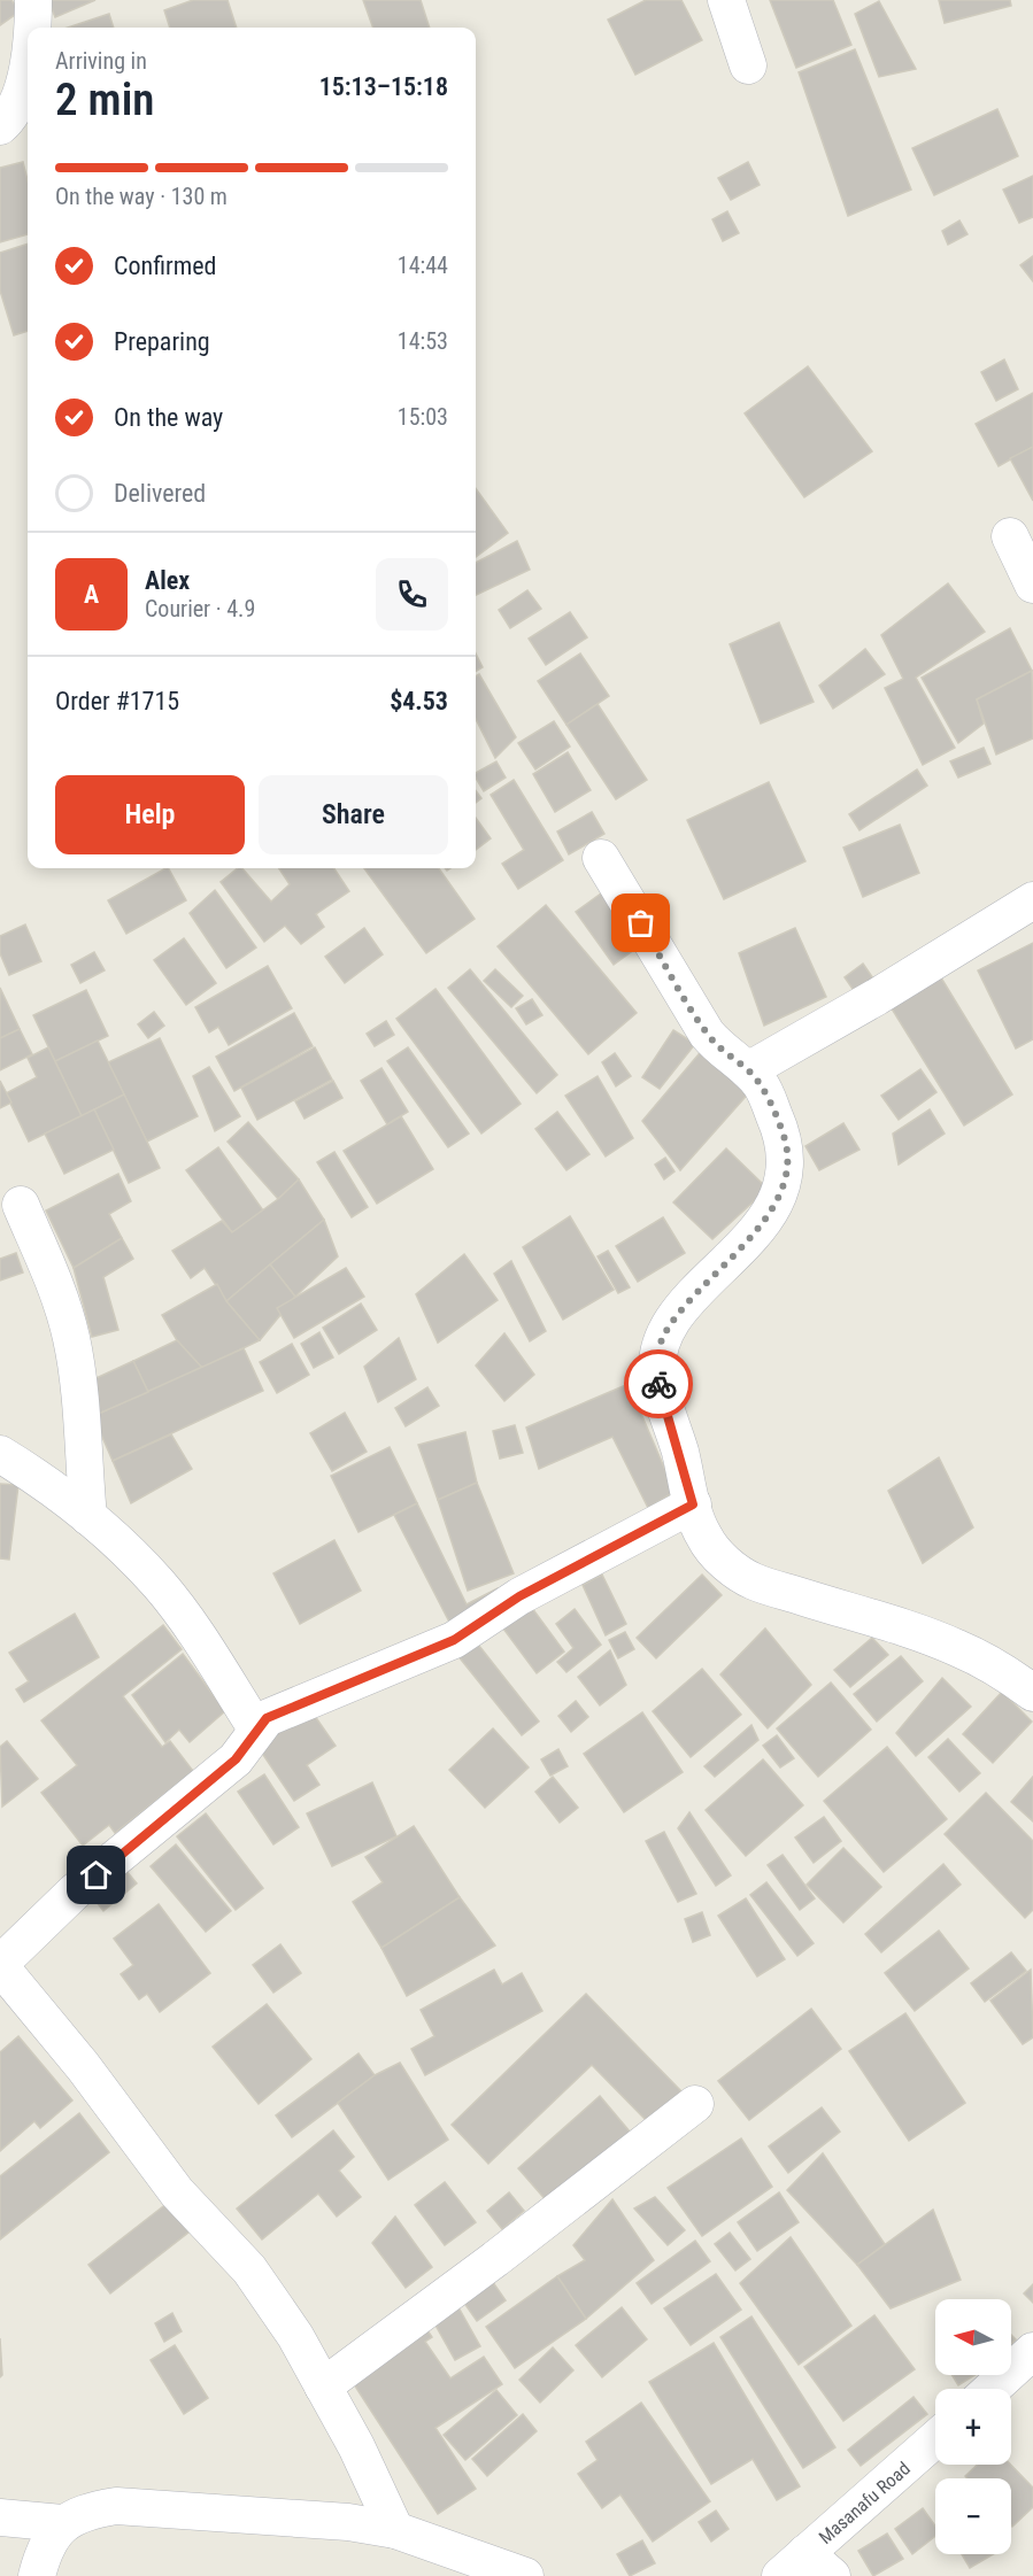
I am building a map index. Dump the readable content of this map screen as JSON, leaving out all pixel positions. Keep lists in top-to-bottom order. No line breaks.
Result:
{"streets":{"street":["Masanafu Road"]},"north":"left","page":{"heading":["2 min","Arriving in","15:13–15:18"],"panel":["Alex","Courier · 4.9","Order #1715","$4.53"],"bar":"On the way · 130 m","list":[["Confirmed","14:44"],["Preparing","14:53"],["On the way","15:03"],"Delivered"],"round":"A","buttons":["Help","Share"],"map_buttons":["+","−"]}}
